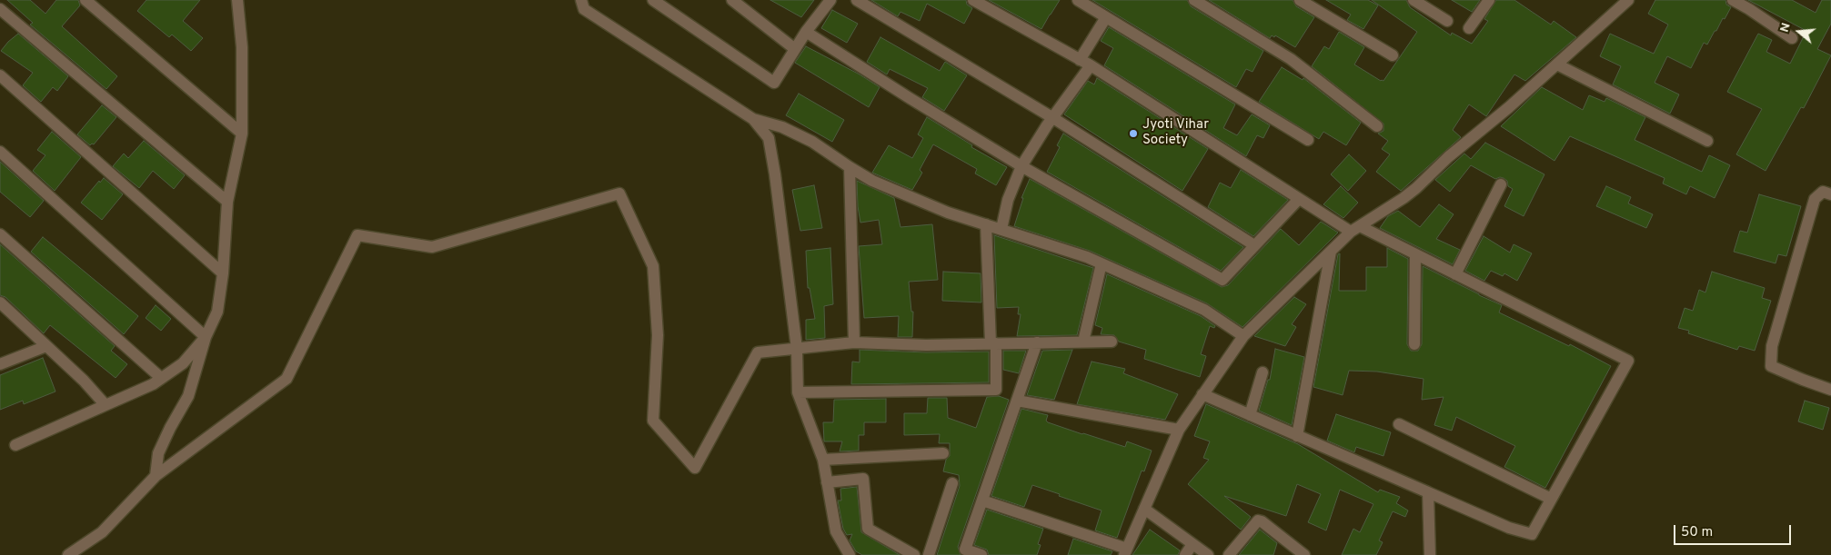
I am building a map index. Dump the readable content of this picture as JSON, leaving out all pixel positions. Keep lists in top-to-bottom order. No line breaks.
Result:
{"places":["Jyoti Vihar Society"],"scale_bar":"50 m","north":"left"}
